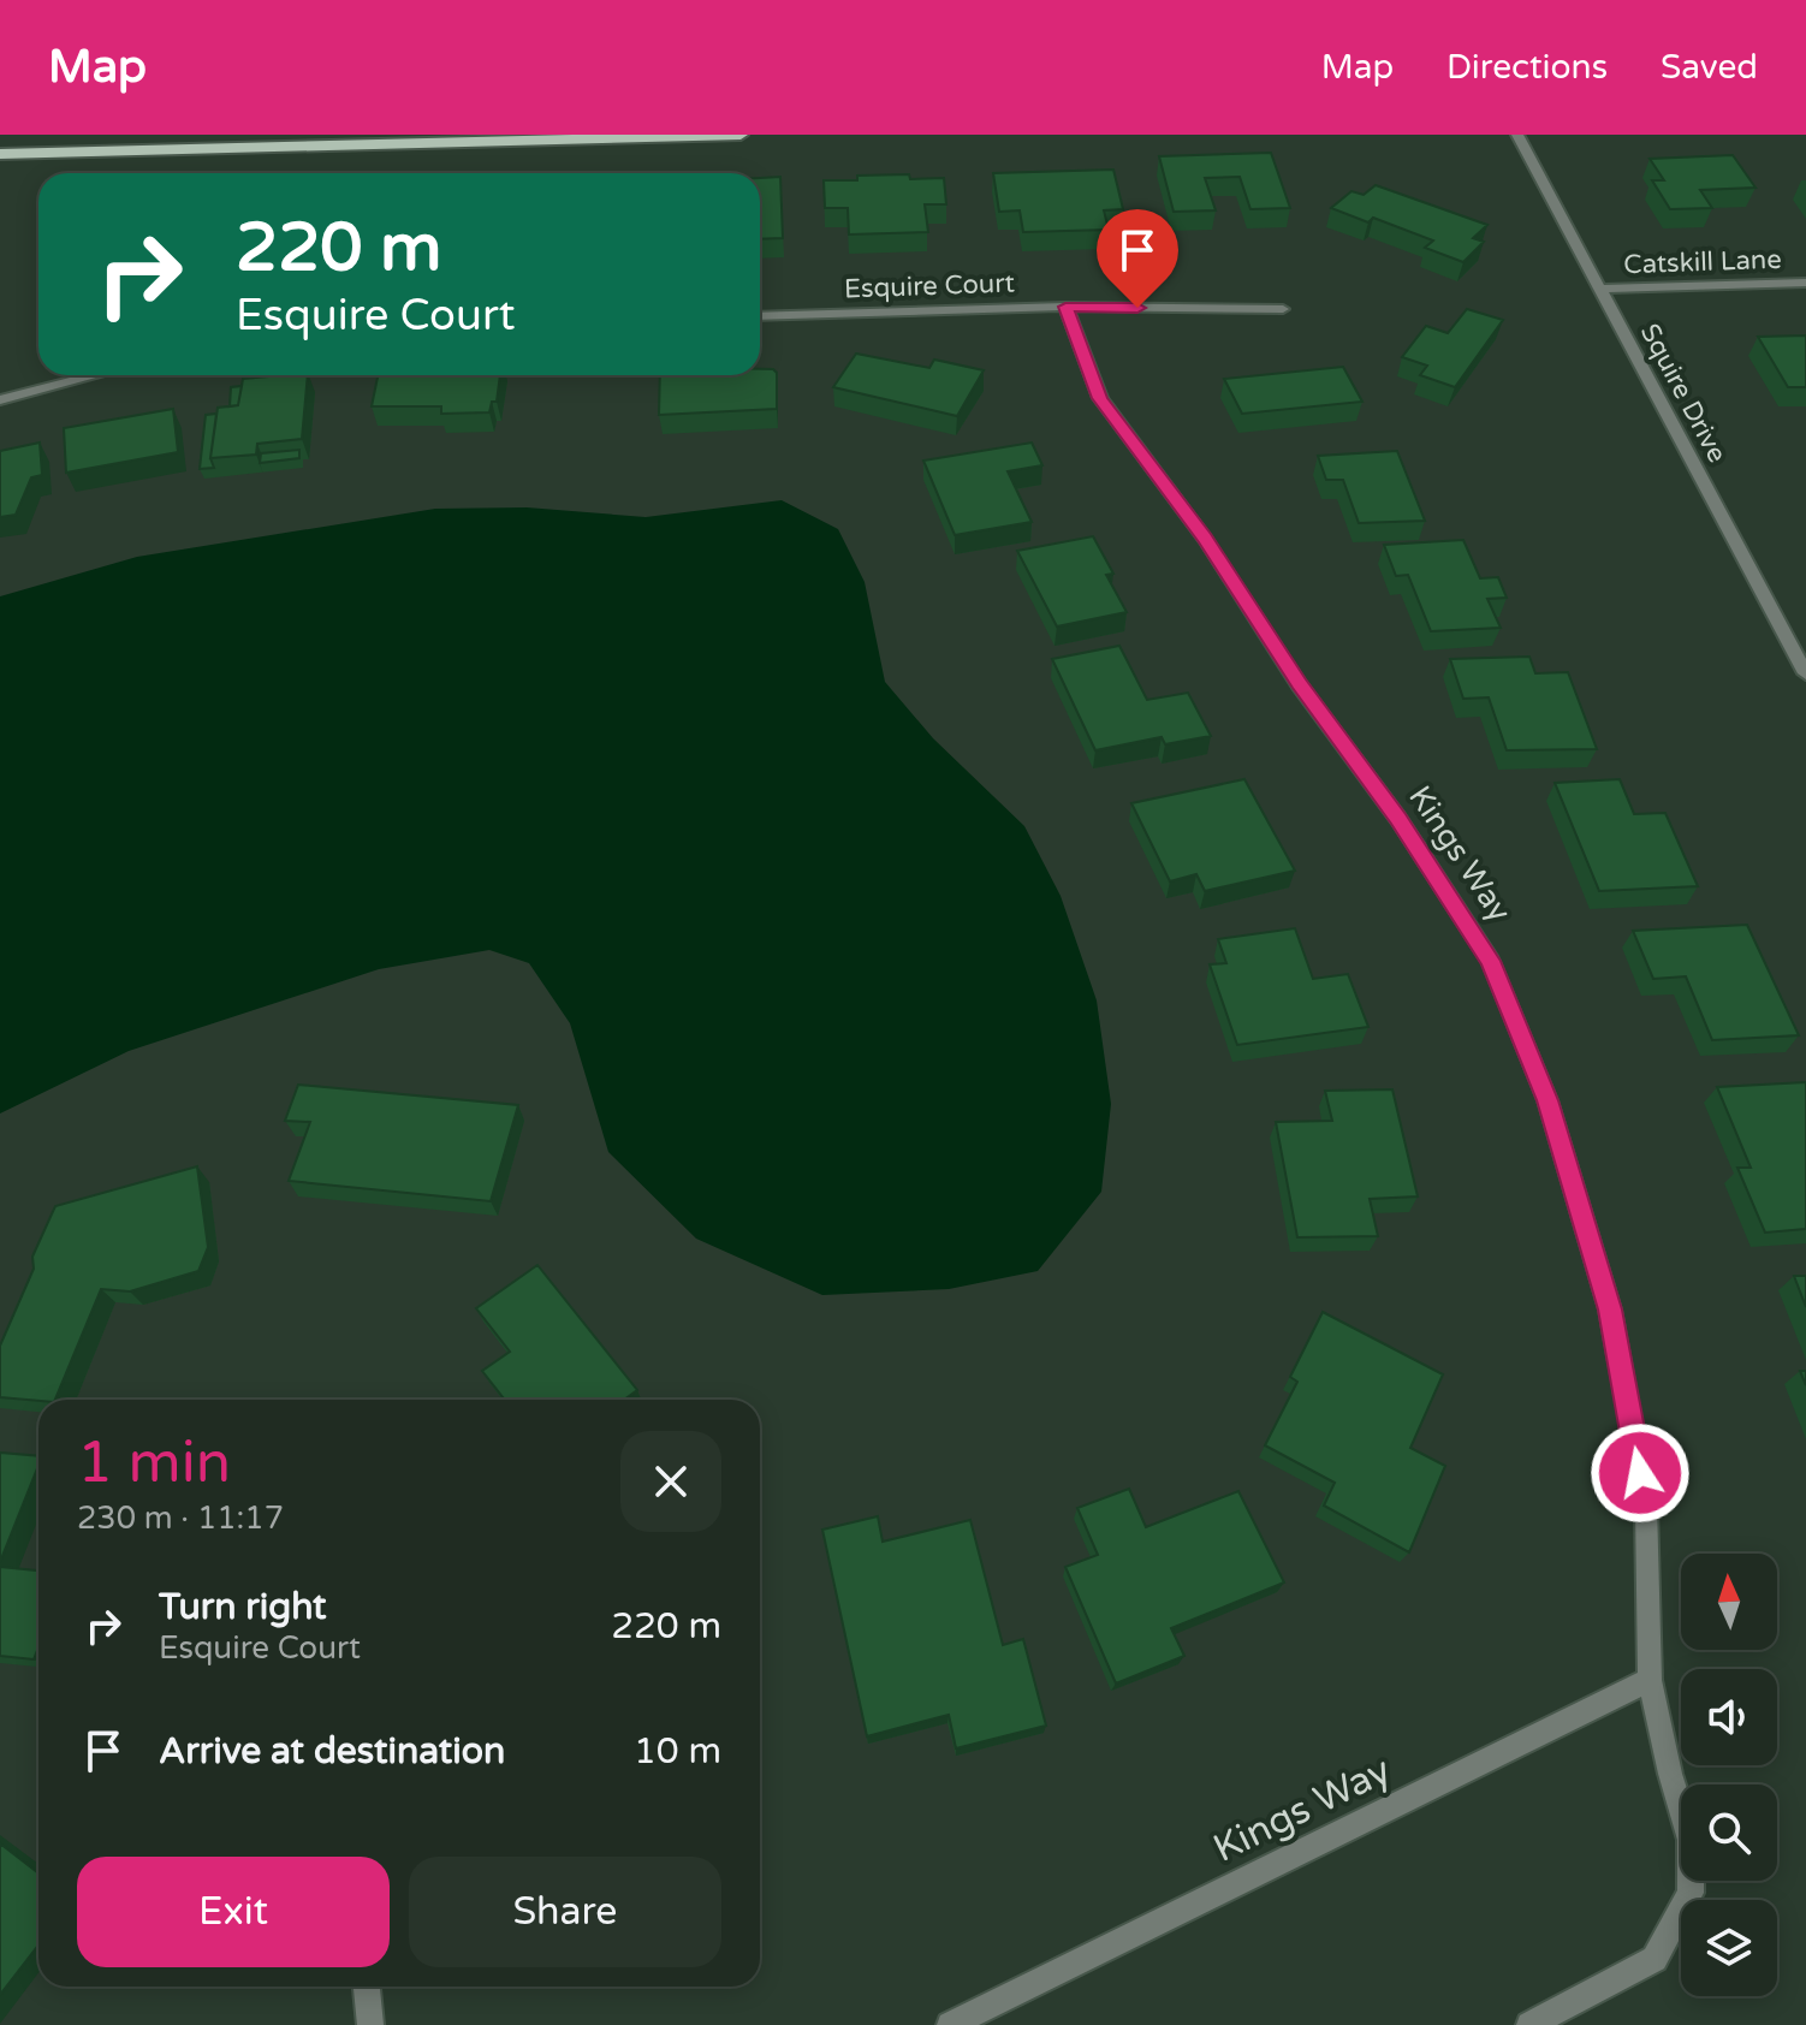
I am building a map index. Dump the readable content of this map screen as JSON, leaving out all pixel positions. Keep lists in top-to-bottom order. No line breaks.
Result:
{"streets":{"street":["Catskill Lane","Esquire Court","Squire Drive","Kings Way"]},"crossings":[["Catskill Lane","Squire Drive"],["Esquire Court","Kings Way"]],"north":"top","page":{"header":"Map","nav":["Map","Directions","Saved"],"turn":["220 m","Esquire Court"],"heading":["1 min","230 m · 11:17"],"list":[{"name":"Turn right","note":"Esquire Court","value":"220 m"},{"name":"Arrive at destination","value":"10 m"}],"buttons":["Exit","Share"]}}
